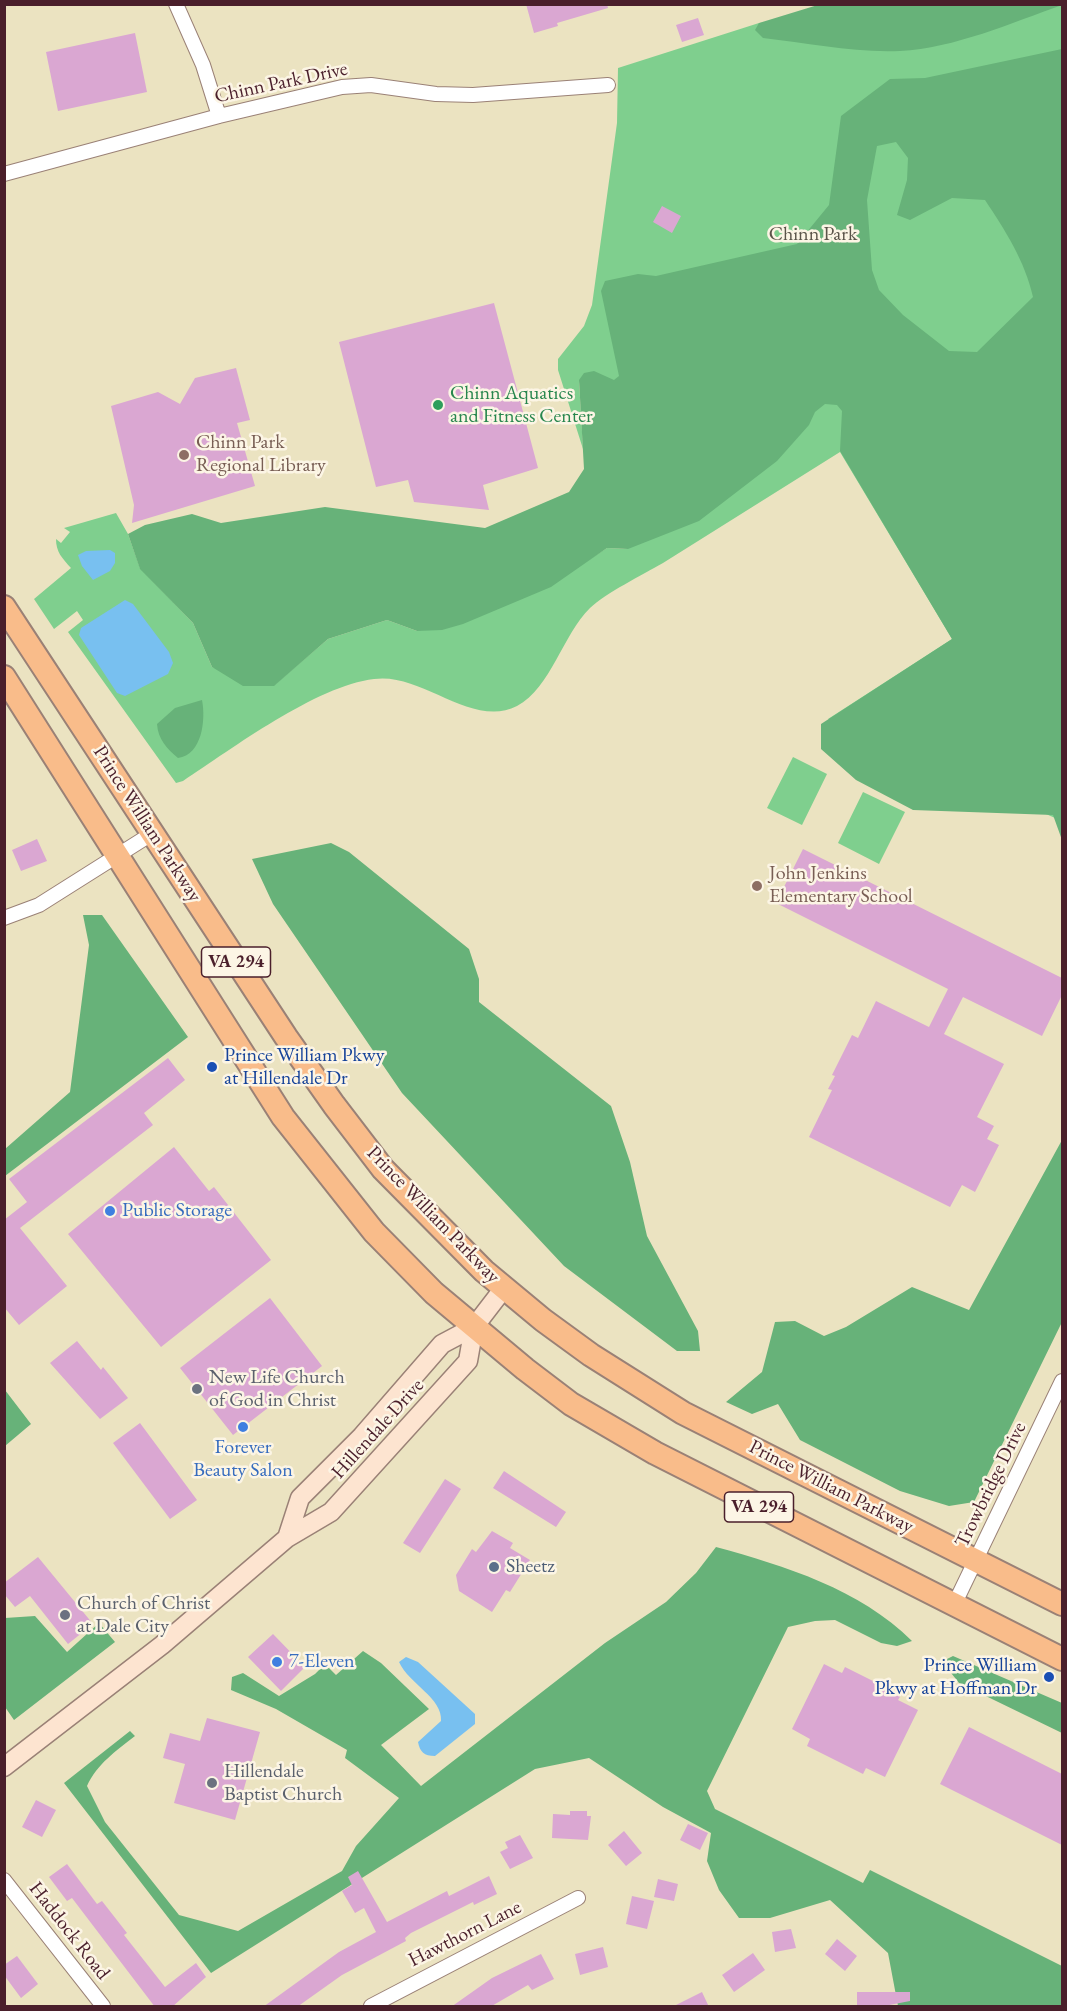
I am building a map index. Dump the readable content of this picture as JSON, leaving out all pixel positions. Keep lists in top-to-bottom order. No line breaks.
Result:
{"streets":{"highway":["Prince William Parkway","VA 294"],"main road":["Hillendale Drive"],"street":["Chinn Park Drive","Trowbridge Drive","Haddock Road","Hawthorn Lane"]},"crossings":[["Prince William Parkway","Hillendale Drive"],["Prince William Parkway","Trowbridge Drive"]],"parks":["Chinn Park"],"places":["Chinn Aquatics and Fitness Center","Chinn Park Regional Library","John Jenkins Elementary School","Prince William Pkwy at Hillendale Dr","Public Storage","New Life Church of God in Christ","Forever Beauty Salon","Sheetz","Church of Christ at Dale City","7-Eleven","Prince William Pkwy at Hoffman Dr","Hillendale Baptist Church"]}
